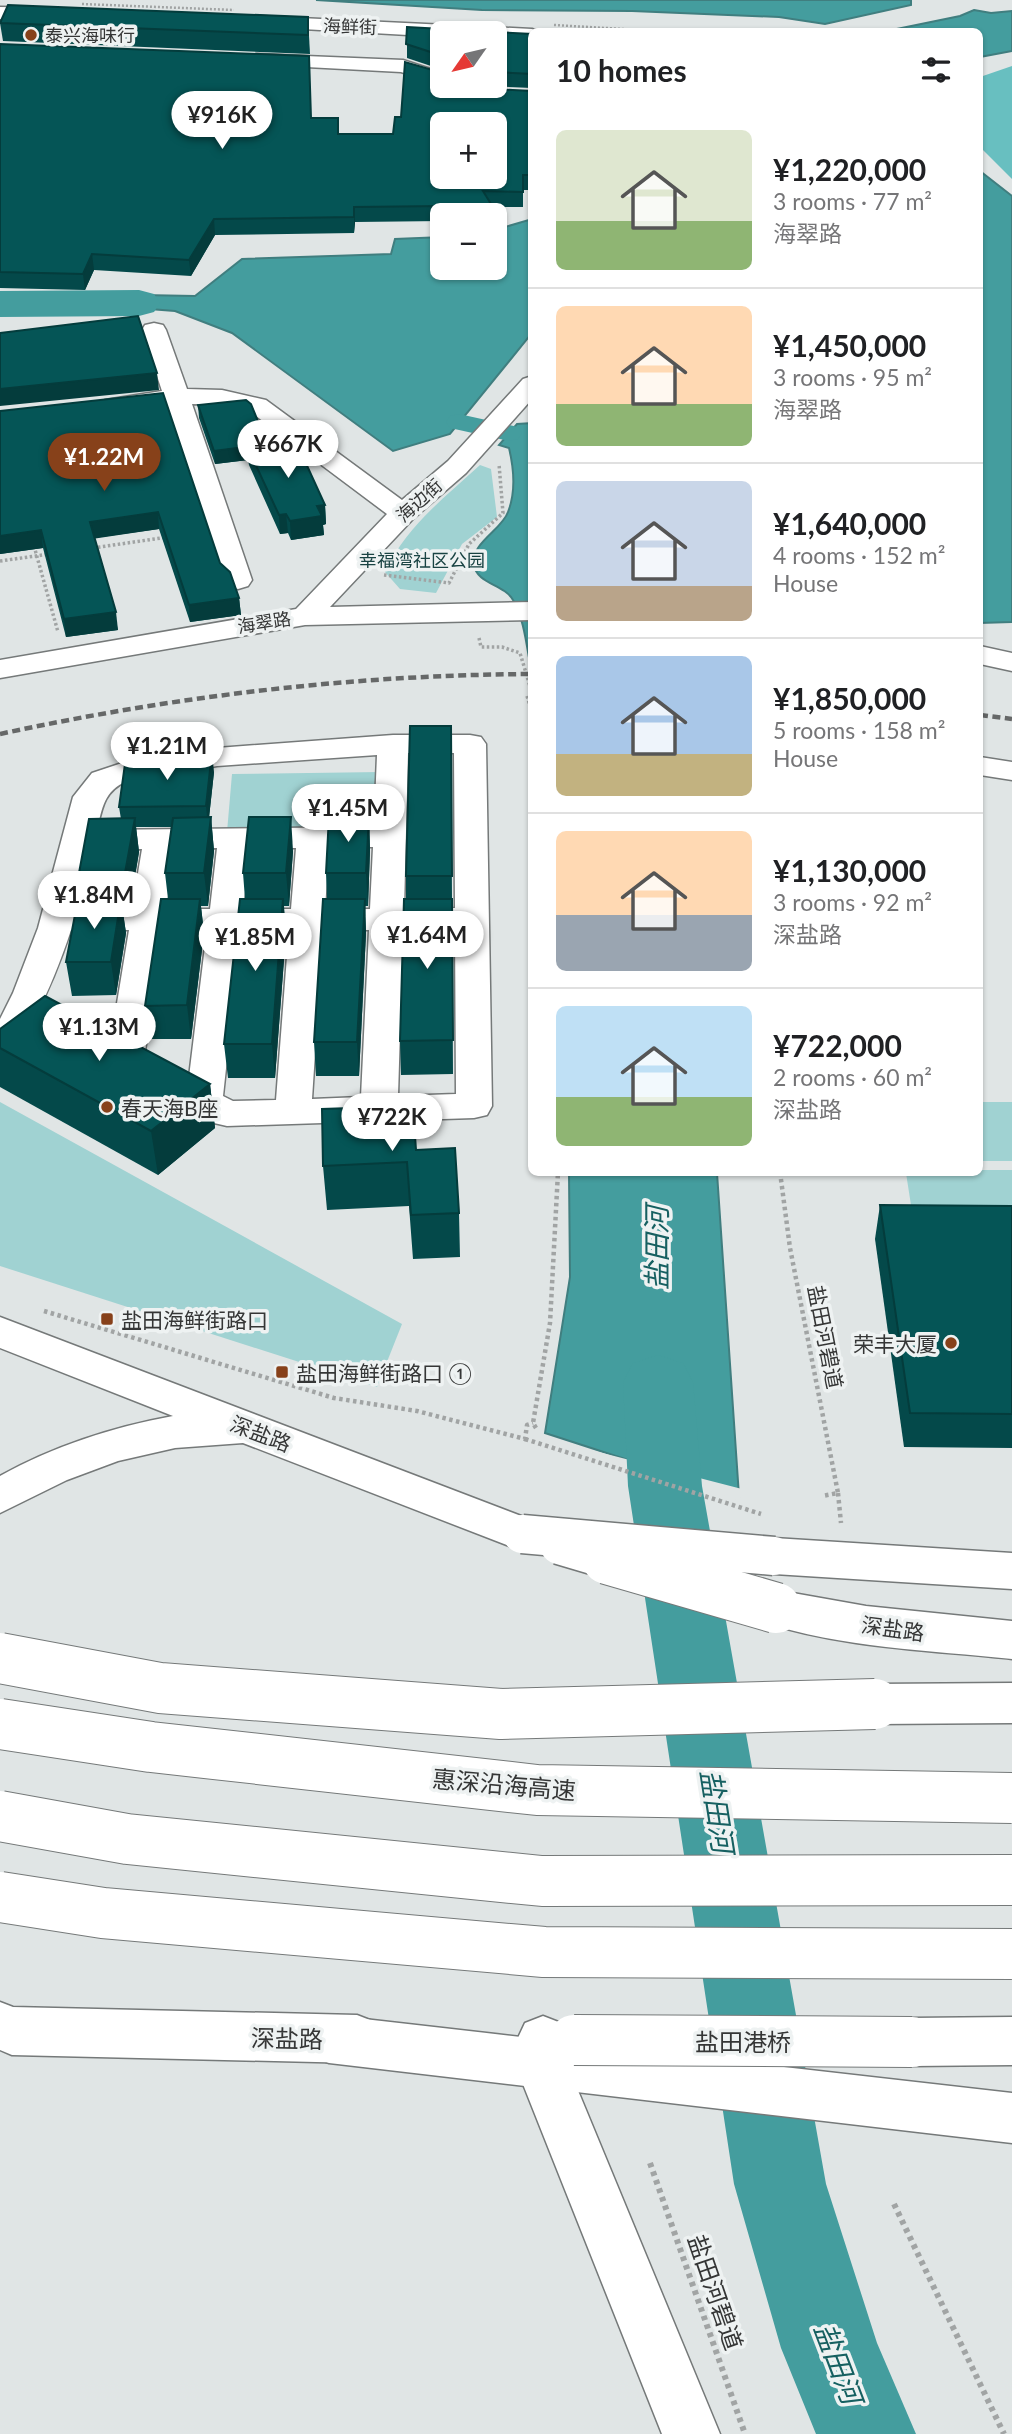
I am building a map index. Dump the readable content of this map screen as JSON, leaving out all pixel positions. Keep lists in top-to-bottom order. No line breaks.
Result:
{"streets":{"main road":["海鲜街","海边街","海翠路","深盐路","惠深沿海高速","盐田港桥"],"path":["盐田河碧道"]},"crossings":[["海边街","海翠路"],["深盐路","盐田港桥"]],"water":["盐田河"],"parks":["幸福湾社区公园"],"places":{"other":["泰兴海味行","春天海B座","荣丰大厦"],"transit":["盐田海鲜街路口","盐田海鲜街路口 ①"]},"north":"bottom left","page":{"map_buttons":["+","−"],"heading":"10 homes","price":["¥916K","¥667K","¥1.22M","¥1.21M","¥1.45M","¥1.84M","¥1.64M","¥1.85M","¥1.13M","¥722K"],"list":[{"name":"¥1,220,000","note":"3 rooms · 77 m² · 海翠路"},{"name":"¥1,450,000","note":"3 rooms · 95 m² · 海翠路"},{"name":"¥1,640,000","note":"4 rooms · 152 m² · House"},{"name":"¥1,850,000","note":"5 rooms · 158 m² · House"},{"name":"¥1,130,000","note":"3 rooms · 92 m² · 深盐路"},{"name":"¥722,000","note":"2 rooms · 60 m² · 深盐路"}]}}
